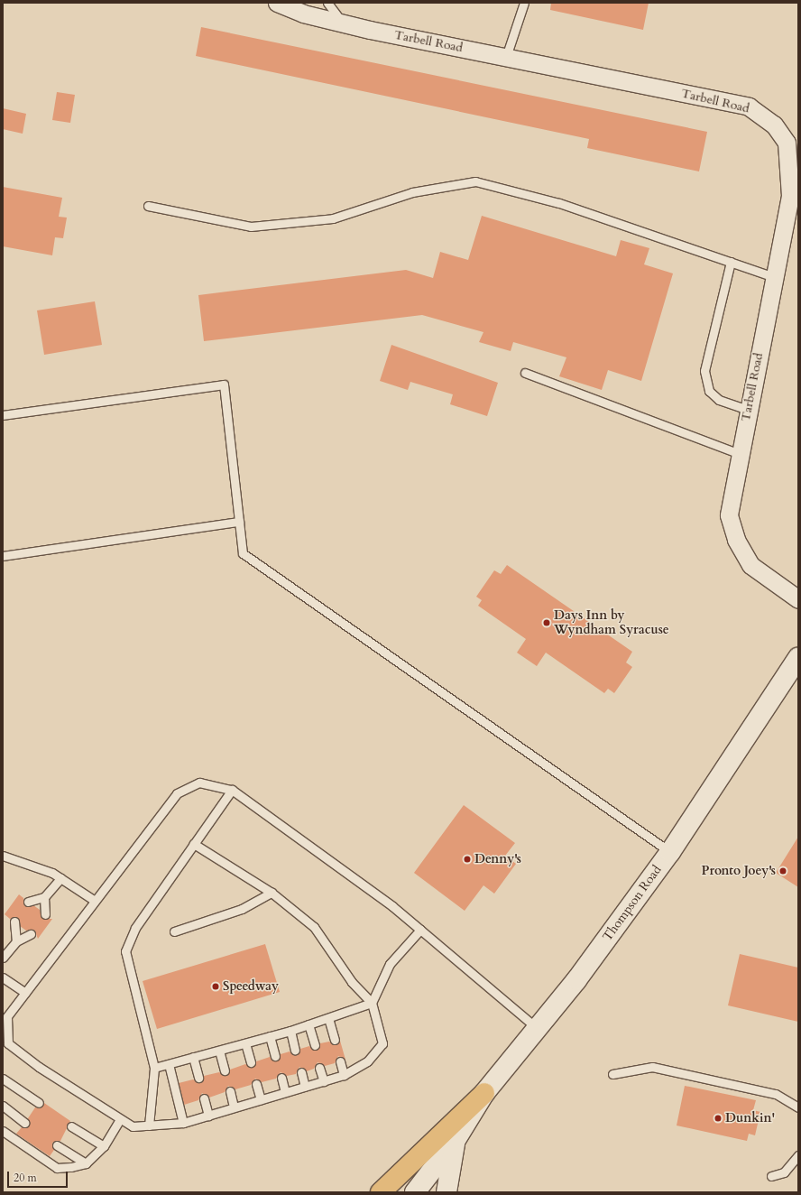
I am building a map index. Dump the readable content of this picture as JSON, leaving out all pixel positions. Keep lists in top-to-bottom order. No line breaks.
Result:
{"streets":{"street":["Tarbell Road","Thompson Road"]},"places":["Days Inn by Wyndham Syracuse","Denny's","Pronto Joey's","Speedway","Dunkin'"],"scale_bar":"20 m"}
